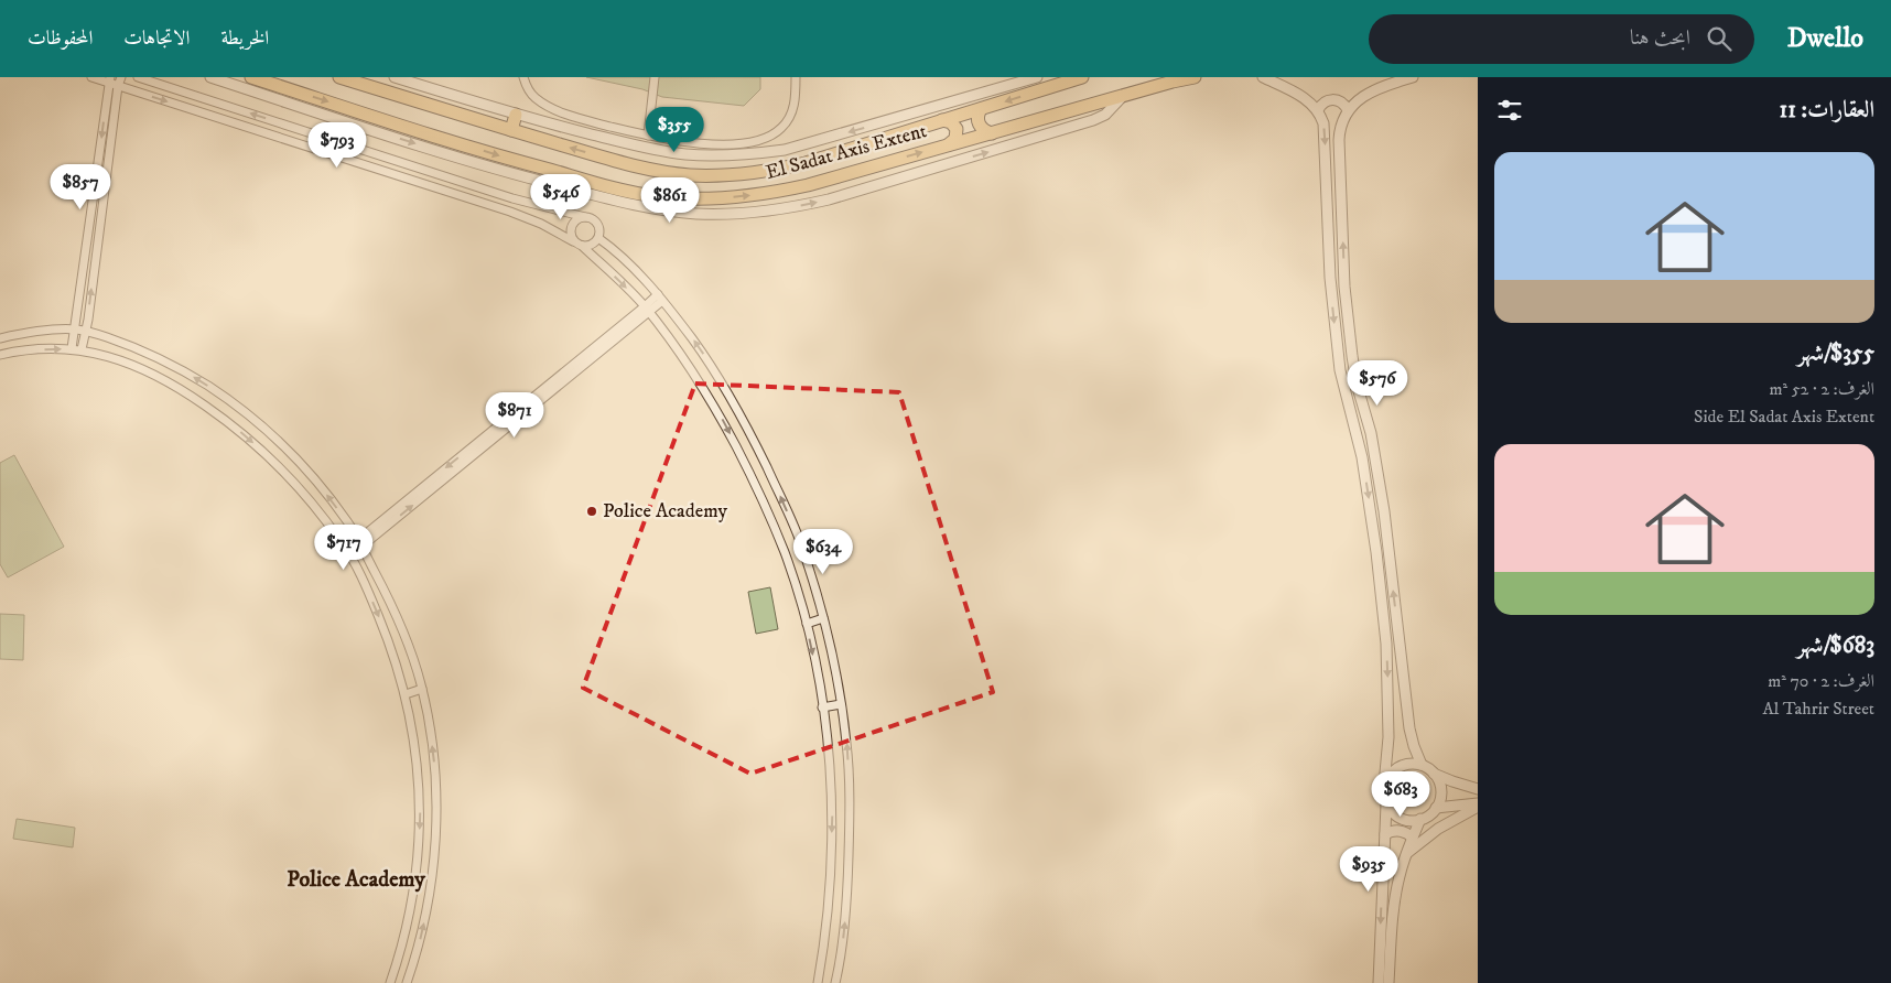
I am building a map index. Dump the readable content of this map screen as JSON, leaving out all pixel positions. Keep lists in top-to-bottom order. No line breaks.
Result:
{"streets":{"main road":["El Sadat Axis Extent"]},"districts":["Police Academy"],"places":["Police Academy"],"page":{"header":"Dwello","search":"ابحث هنا","nav":["الخريطة","الاتجاهات","المحفوظات"],"heading":"العقارات: 11","price":["$355","$793","$857","$546","$861","$576","$871","$717","$634","$683","$935"],"list":[{"name":"$355/شهر","note":"الغرف: 2 · 52 m² · Side El Sadat Axis Extent"},{"name":"$683/شهر","note":"الغرف: 2 · 70 m² · Al Tahrir Street"}]}}
